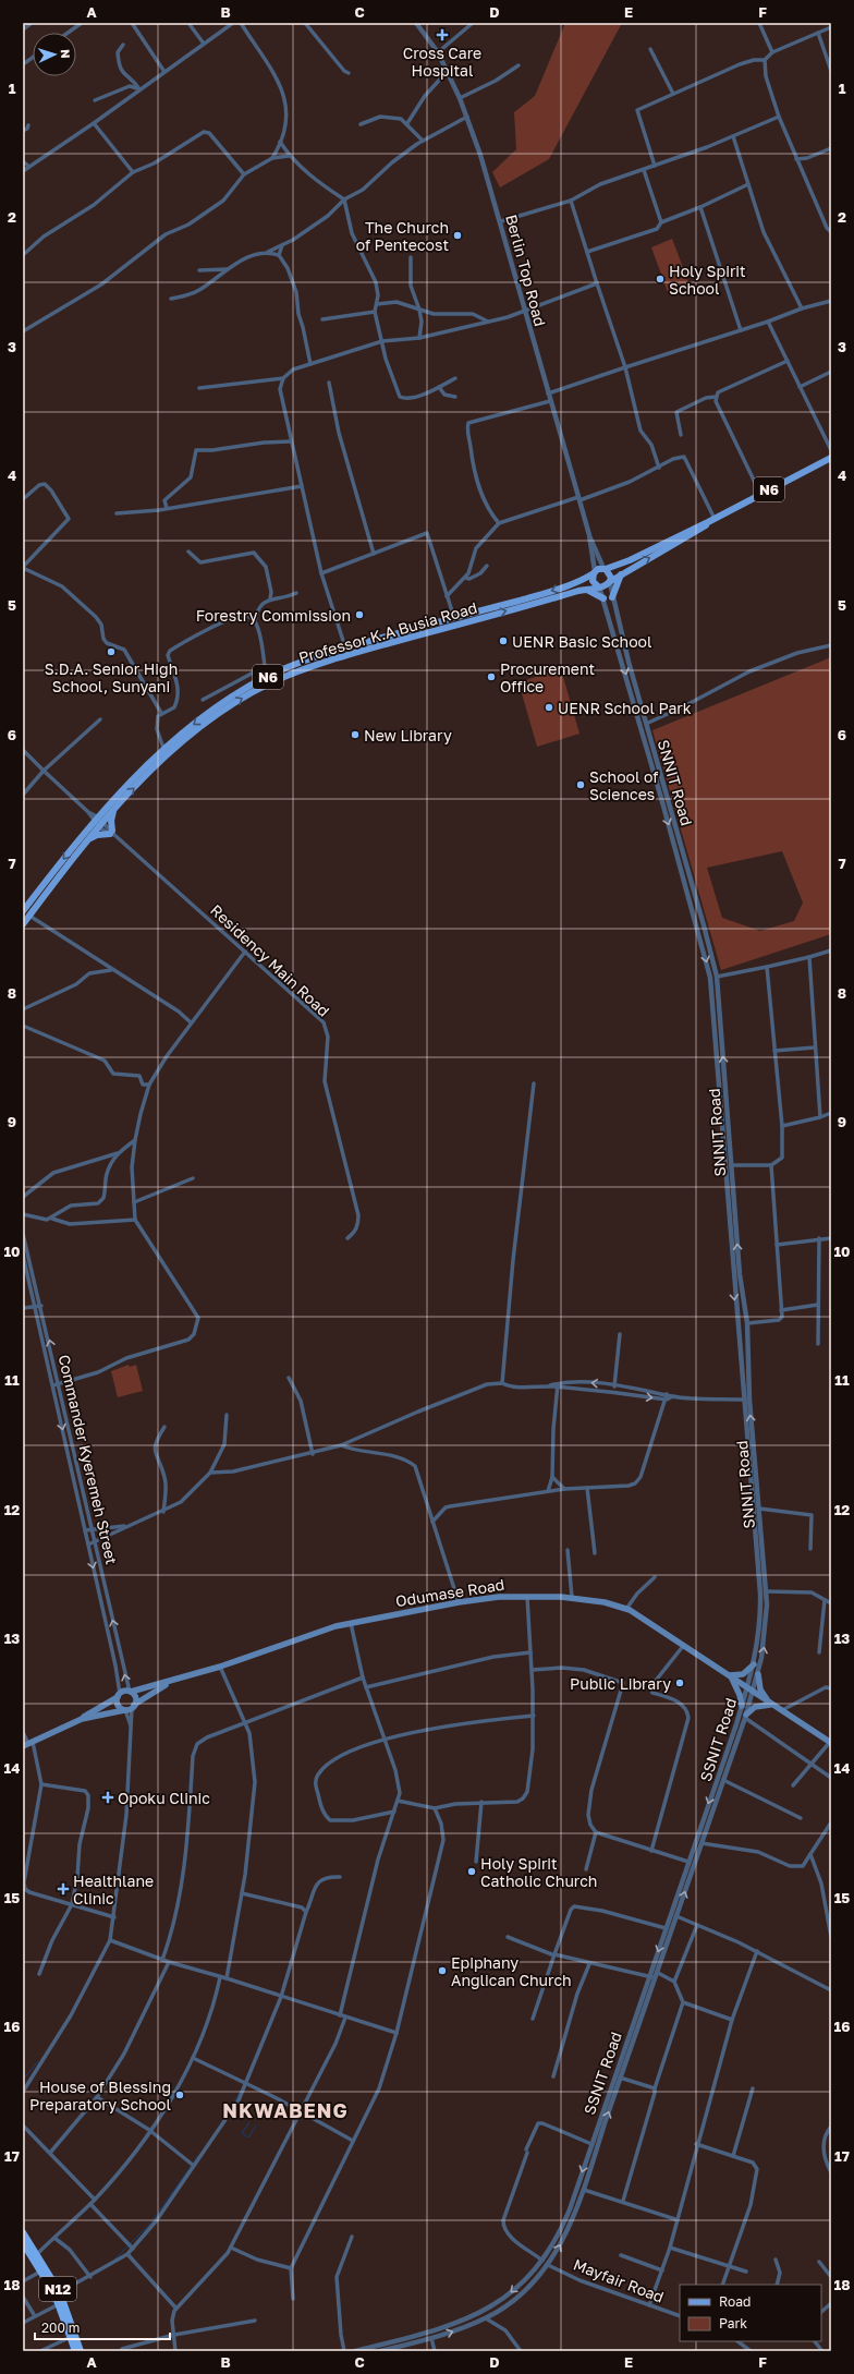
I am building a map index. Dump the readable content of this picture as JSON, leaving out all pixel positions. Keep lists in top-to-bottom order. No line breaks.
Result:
{"streets":{"highway":["N12"],"main road":["N6","Professor K.A Busia Road","Odumase Road"],"street":["Berlin Top Road","SNNIT Road","Residency Main Road","Commander Kyeremeh Street","SSNIT Road","Mayfair Road"]},"crossings":[["N6","Professor K.A Busia Road"],["N6","SNNIT Road"],["Professor K.A Busia Road","SNNIT Road"],["Professor K.A Busia Road","Residency Main Road"],["SNNIT Road","Odumase Road"],["SNNIT Road","SSNIT Road"],["Commander Kyeremeh Street","Odumase Road"],["Odumase Road","SSNIT Road"],["SSNIT Road","Mayfair Road"]],"districts":["NKWABENG"],"places":{"health":["Cross Care Hospital","Opoku Clinic","Healthlane Clinic"],"other":["The Church of Pentecost","Holy Spirit School","Forestry Commission","UENR Basic School","S.D.A. Senior High School, Sunyani","Procurement Office","UENR School Park","New Library","School of Sciences","Public Library","Holy Spirit Catholic Church","Epiphany Anglican Church","House of Blessing Preparatory School"]},"legend":["Road","Park"],"scale_bar":"200 m","north":"right","grid":{"columns":["A","B","C","D","E","F"],"rows":["1","2","3","4","5","6","7","8","9","10","11","12","13","14","15","16","17","18"]}}
